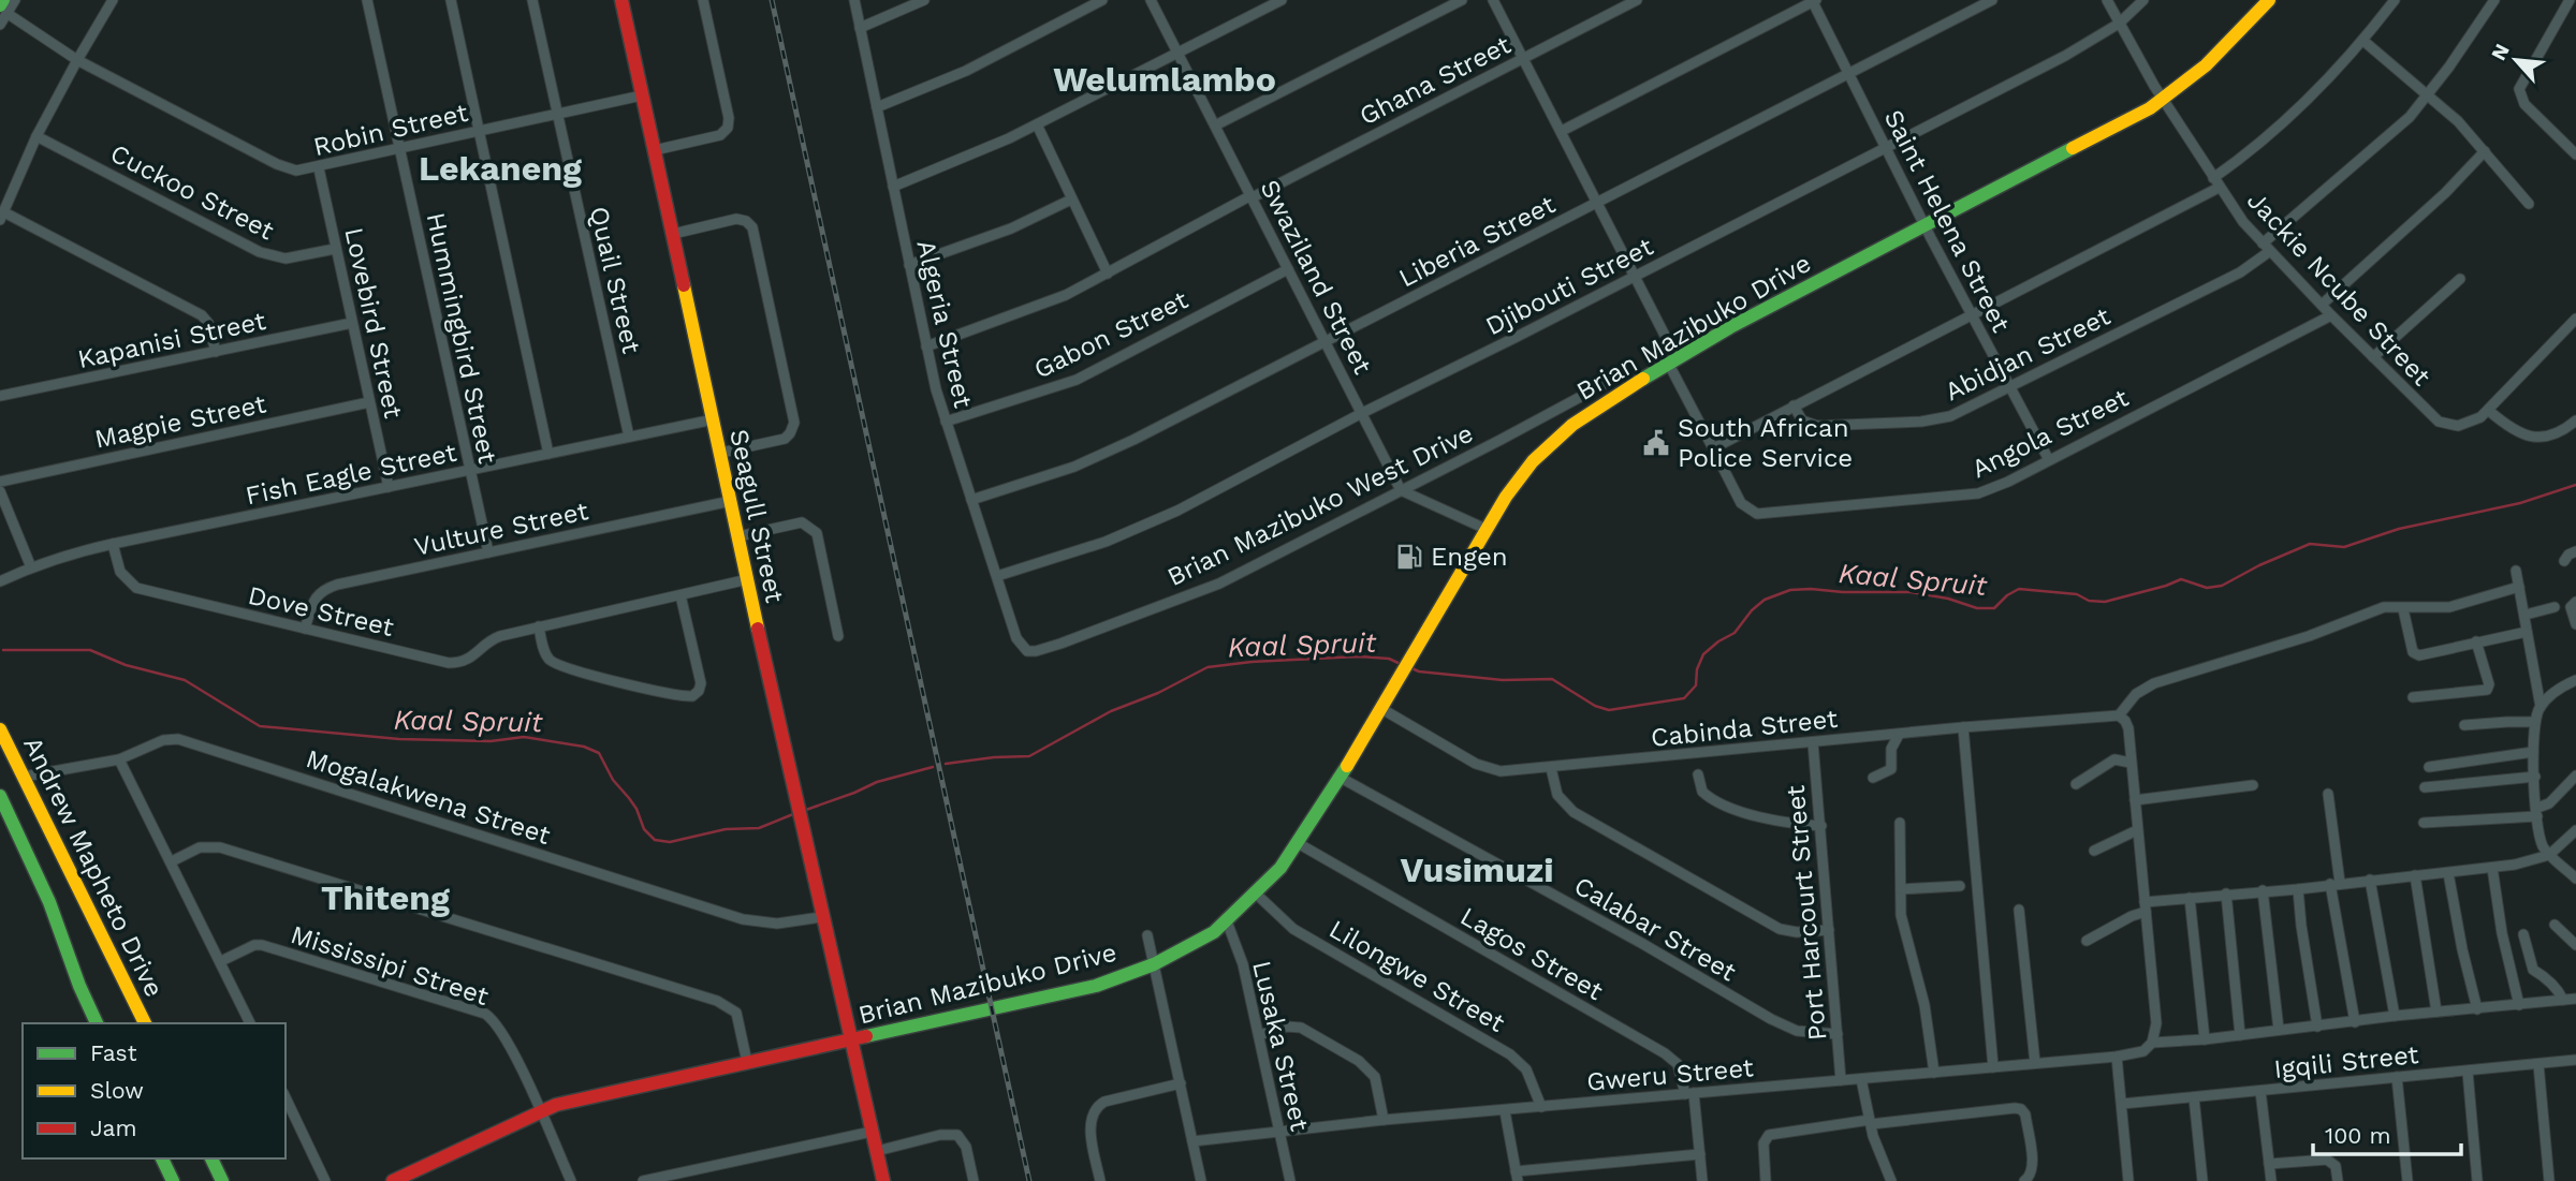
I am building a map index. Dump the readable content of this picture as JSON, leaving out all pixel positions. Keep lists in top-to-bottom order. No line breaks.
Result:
{"streets":{"street":["Ghana Street","Robin Street","Cuckoo Street","Saint Helena Street","Liberia Street","Swaziland Street","Quail Street","Djibouti Street","Jackie Ncube Street","Lovebird Street","Algeria Street","Brian Mazibuko Drive","Gabon Street","Hummingbird Street","Kapanisi Street","Abidjan Street","Magpie Street","Angola Street","Fish Eagle Street","Brian Mazibuko West Drive","Seagull Street","Vulture Street","Dove Street","Cabinda Street","Mogalakwena Street","Andrew Mapheto Drive","Port Harcourt Street","Calabar Street","Lagos Street","Mississipi Street","Lilongwe Street","Lusaka Street","Igqili Street","Gweru Street"]},"crossings":[["Ghana Street","Swaziland Street"],["Ghana Street","Algeria Street"],["Ghana Street","Angola Street"],["Robin Street","Quail Street"],["Robin Street","Lovebird Street"],["Robin Street","Hummingbird Street"],["Robin Street","Seagull Street"],["Cuckoo Street","Lovebird Street"],["Saint Helena Street","Liberia Street"],["Saint Helena Street","Djibouti Street"],["Saint Helena Street","Brian Mazibuko Drive"],["Saint Helena Street","Abidjan Street"],["Saint Helena Street","Angola Street"],["Liberia Street","Swaziland Street"],["Liberia Street","Algeria Street"],["Liberia Street","Angola Street"],["Swaziland Street","Djibouti Street"],["Swaziland Street","Gabon Street"],["Swaziland Street","Brian Mazibuko West Drive"],["Quail Street","Fish Eagle Street"],["Djibouti Street","Jackie Ncube Street"],["Djibouti Street","Algeria Street"],["Djibouti Street","Angola Street"],["Jackie Ncube Street","Brian Mazibuko Drive"],["Jackie Ncube Street","Abidjan Street"],["Jackie Ncube Street","Angola Street"],["Lovebird Street","Kapanisi Street"],["Lovebird Street","Magpie Street"],["Lovebird Street","Fish Eagle Street"],["Algeria Street","Gabon Street"],["Algeria Street","Brian Mazibuko West Drive"],["Brian Mazibuko Drive","Angola Street"],["Brian Mazibuko Drive","Seagull Street"],["Brian Mazibuko Drive","Cabinda Street"],["Brian Mazibuko Drive","Calabar Street"],["Brian Mazibuko Drive","Lagos Street"],["Brian Mazibuko Drive","Mississipi Street"],["Brian Mazibuko Drive","Lilongwe Street"],["Brian Mazibuko Drive","Lusaka Street"],["Hummingbird Street","Fish Eagle Street"],["Hummingbird Street","Vulture Street"],["Fish Eagle Street","Seagull Street"],["Fish Eagle Street","Dove Street"],["Seagull Street","Vulture Street"],["Seagull Street","Dove Street"],["Seagull Street","Mogalakwena Street"],["Vulture Street","Dove Street"],["Cabinda Street","Port Harcourt Street"],["Mogalakwena Street","Andrew Mapheto Drive"],["Port Harcourt Street","Calabar Street"],["Port Harcourt Street","Gweru Street"],["Lagos Street","Gweru Street"],["Lilongwe Street","Gweru Street"],["Lusaka Street","Gweru Street"]],"districts":["Welumlambo","Lekaneng","Vusimuzi","Thiteng"],"water":["Kaal Spruit"],"places":{"public building":["South African Police Service"],"fuel station":["Engen"]},"legend":["Fast","Slow","Jam"],"scale_bar":"100 m","north":"top left"}
